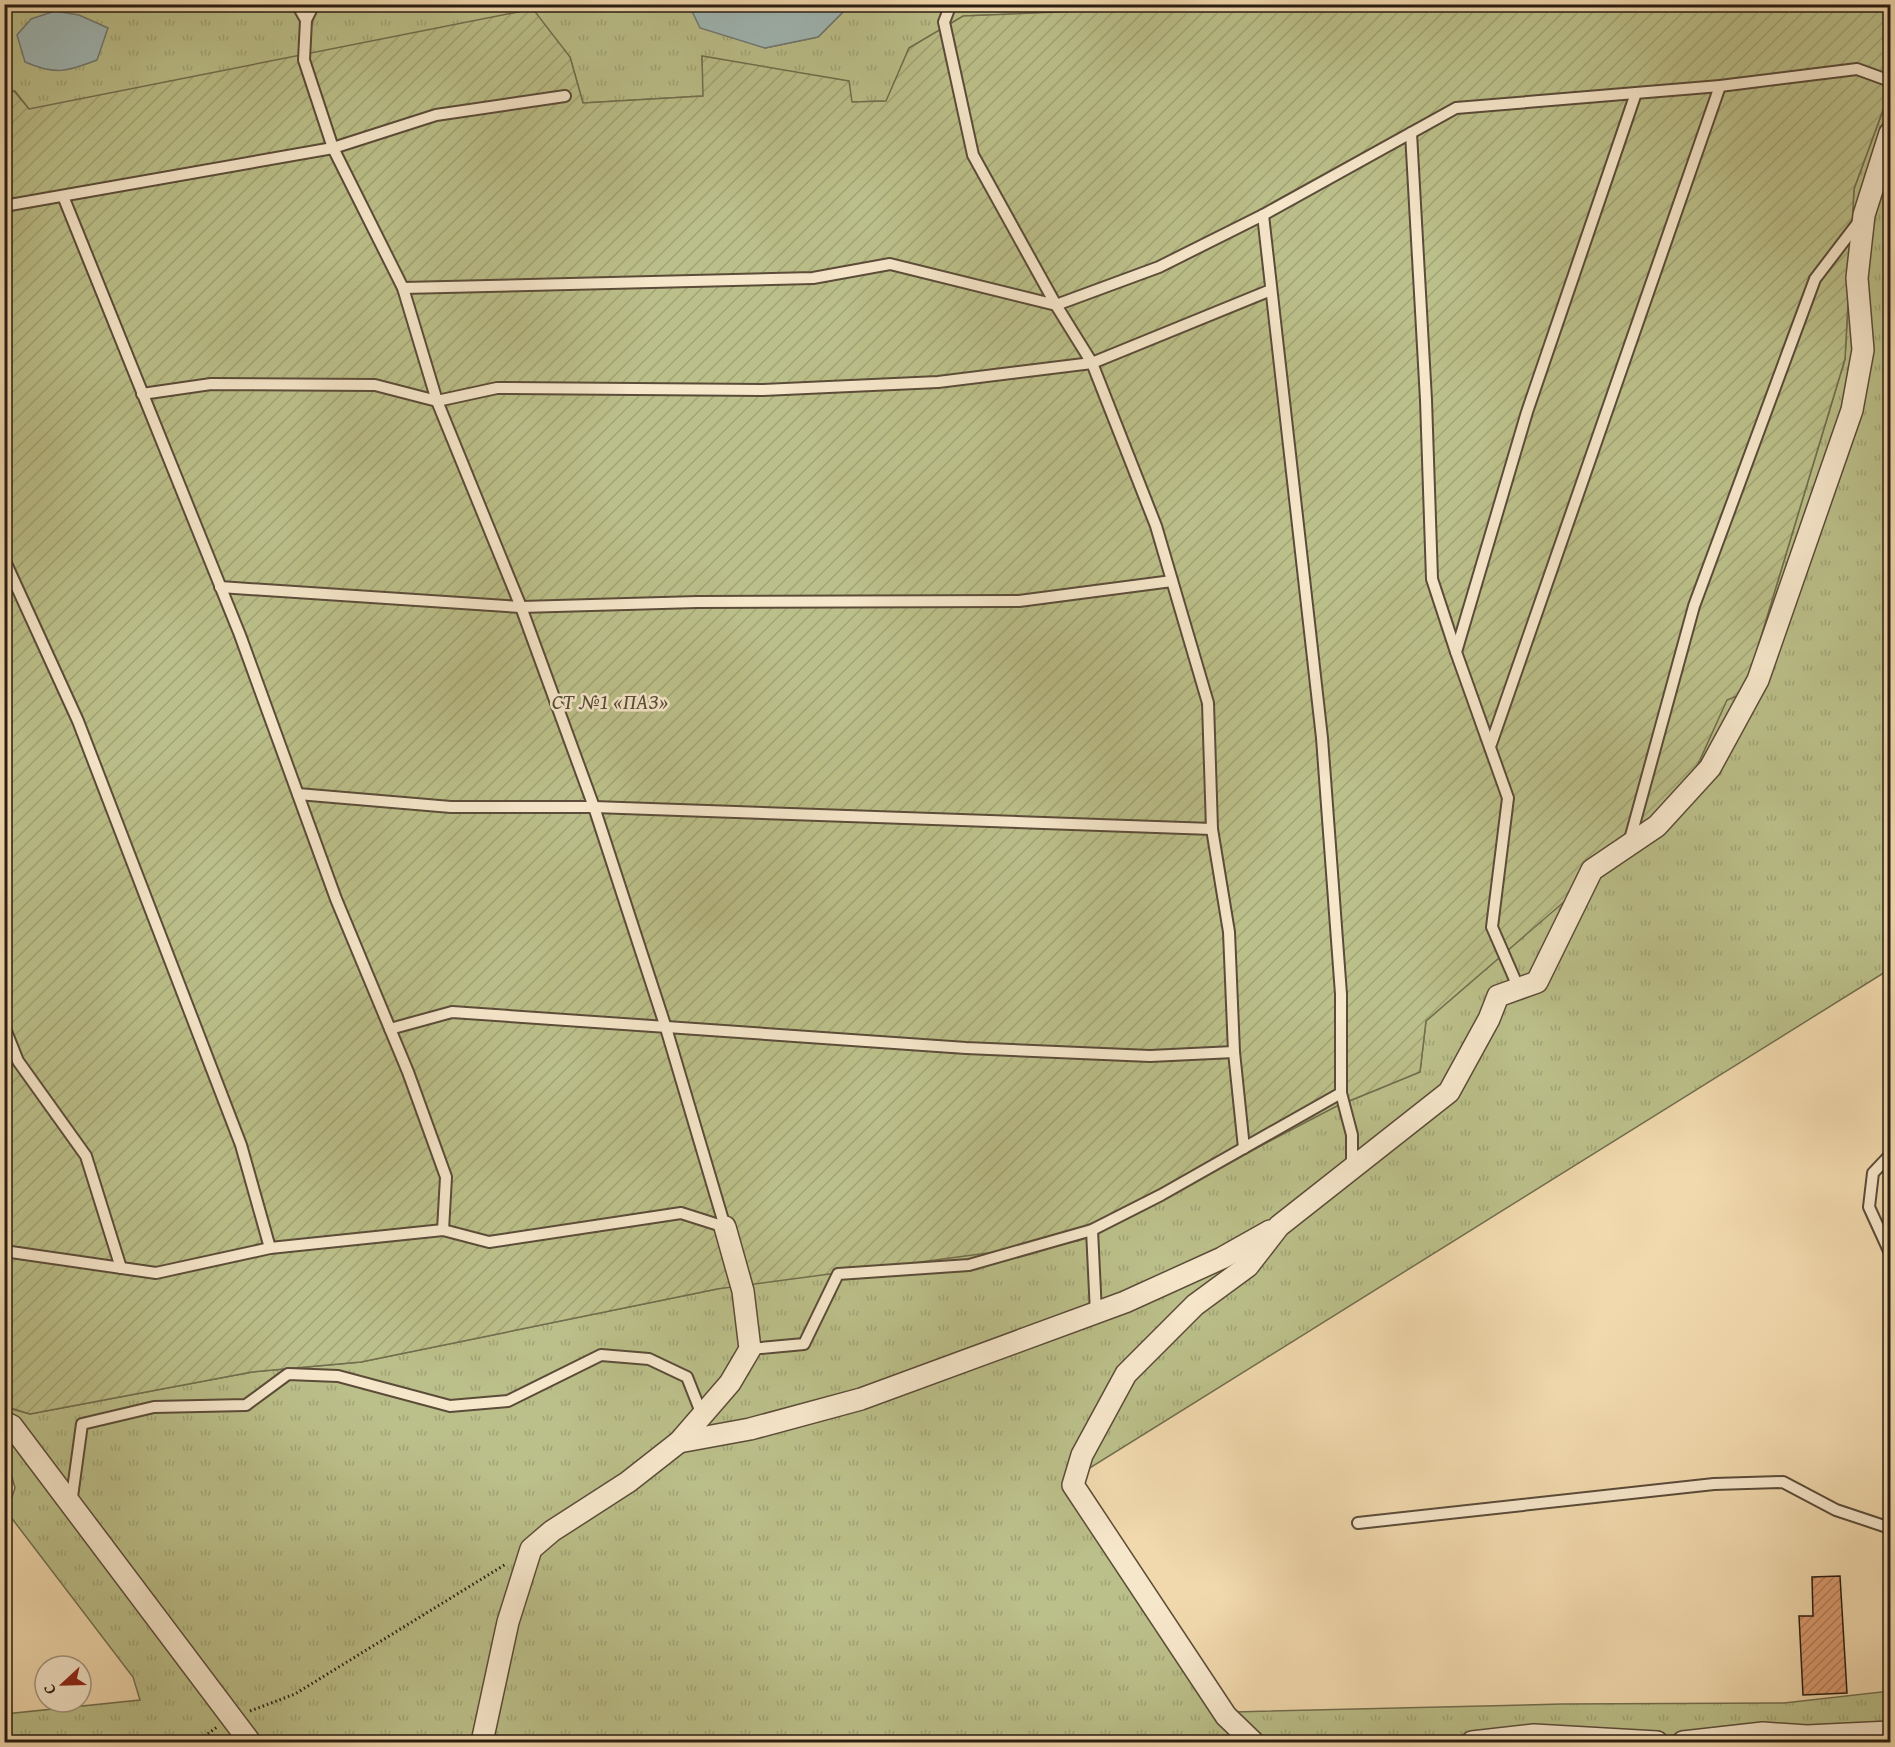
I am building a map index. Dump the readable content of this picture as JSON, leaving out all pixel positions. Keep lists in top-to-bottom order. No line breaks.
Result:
{"parks":["СТ №1 «ПАЗ»"],"north":"left"}
